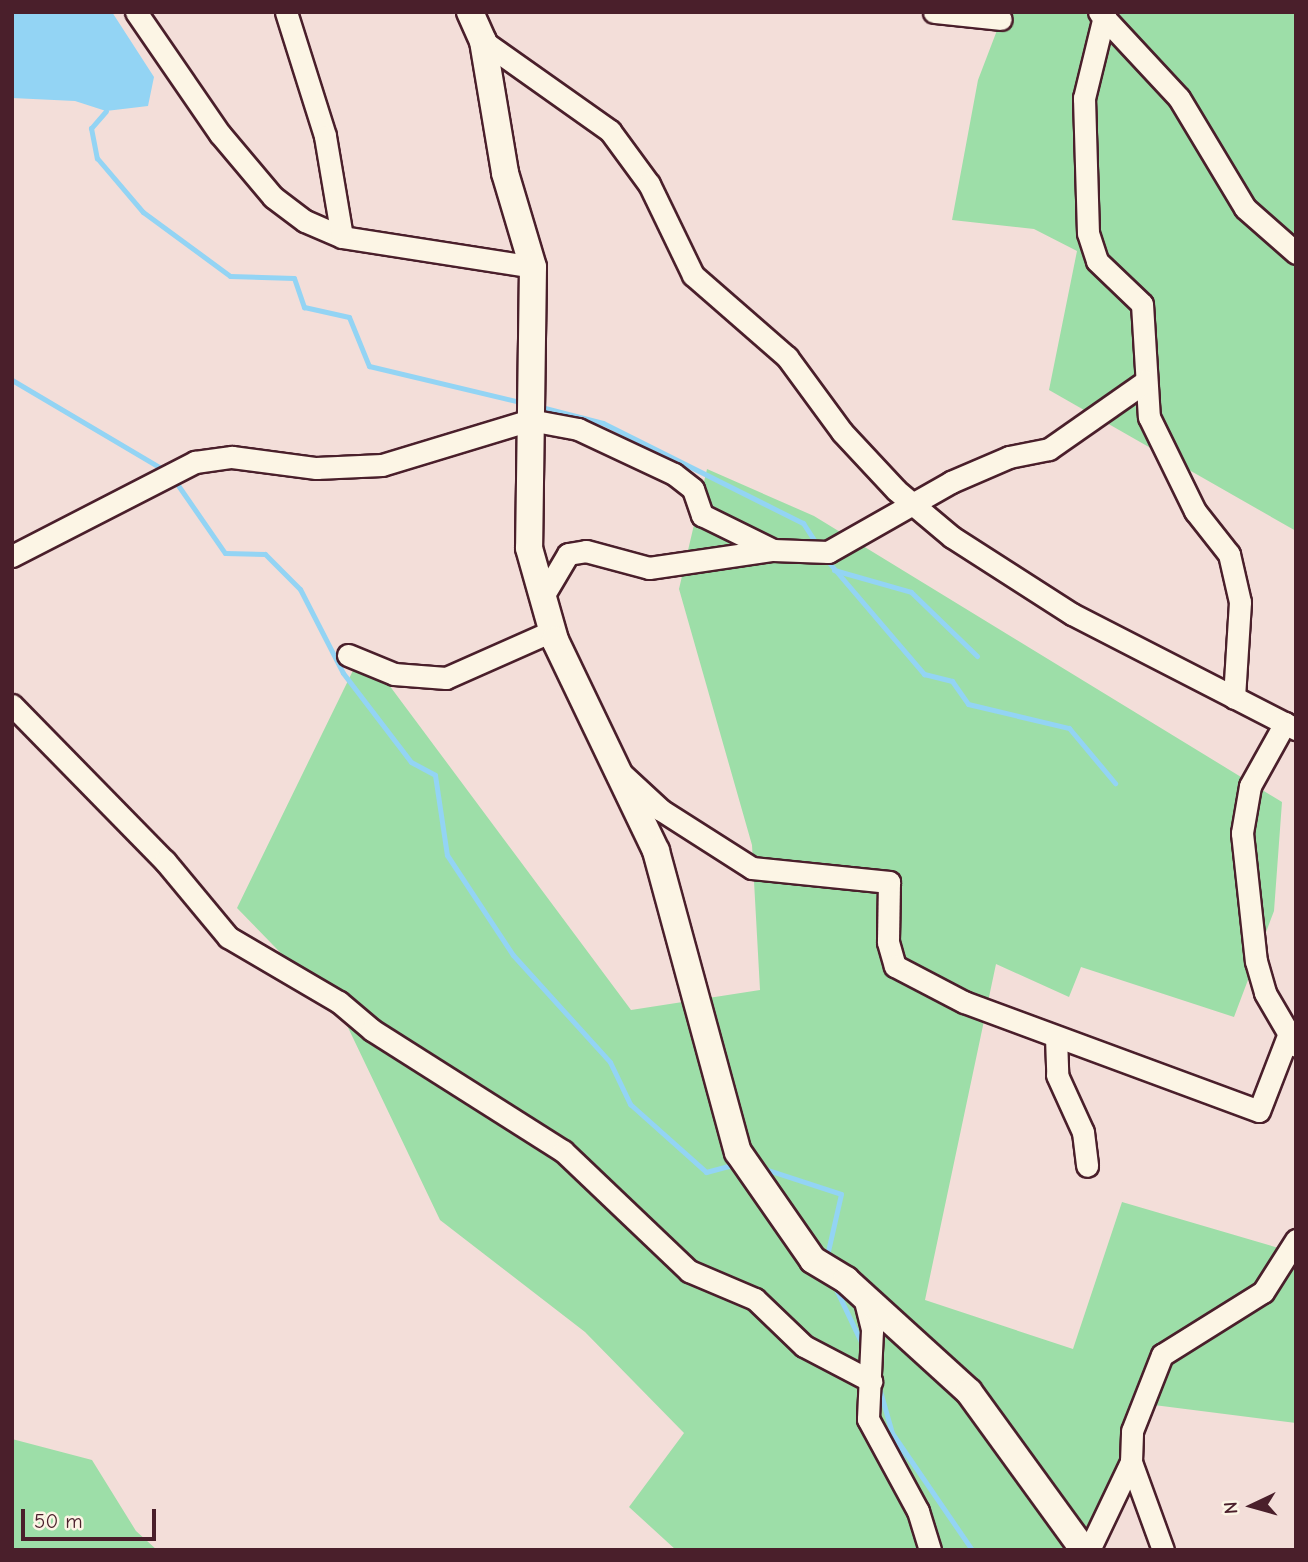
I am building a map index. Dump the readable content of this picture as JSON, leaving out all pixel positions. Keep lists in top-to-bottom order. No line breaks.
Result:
{"scale_bar":"50 m","north":"left"}
